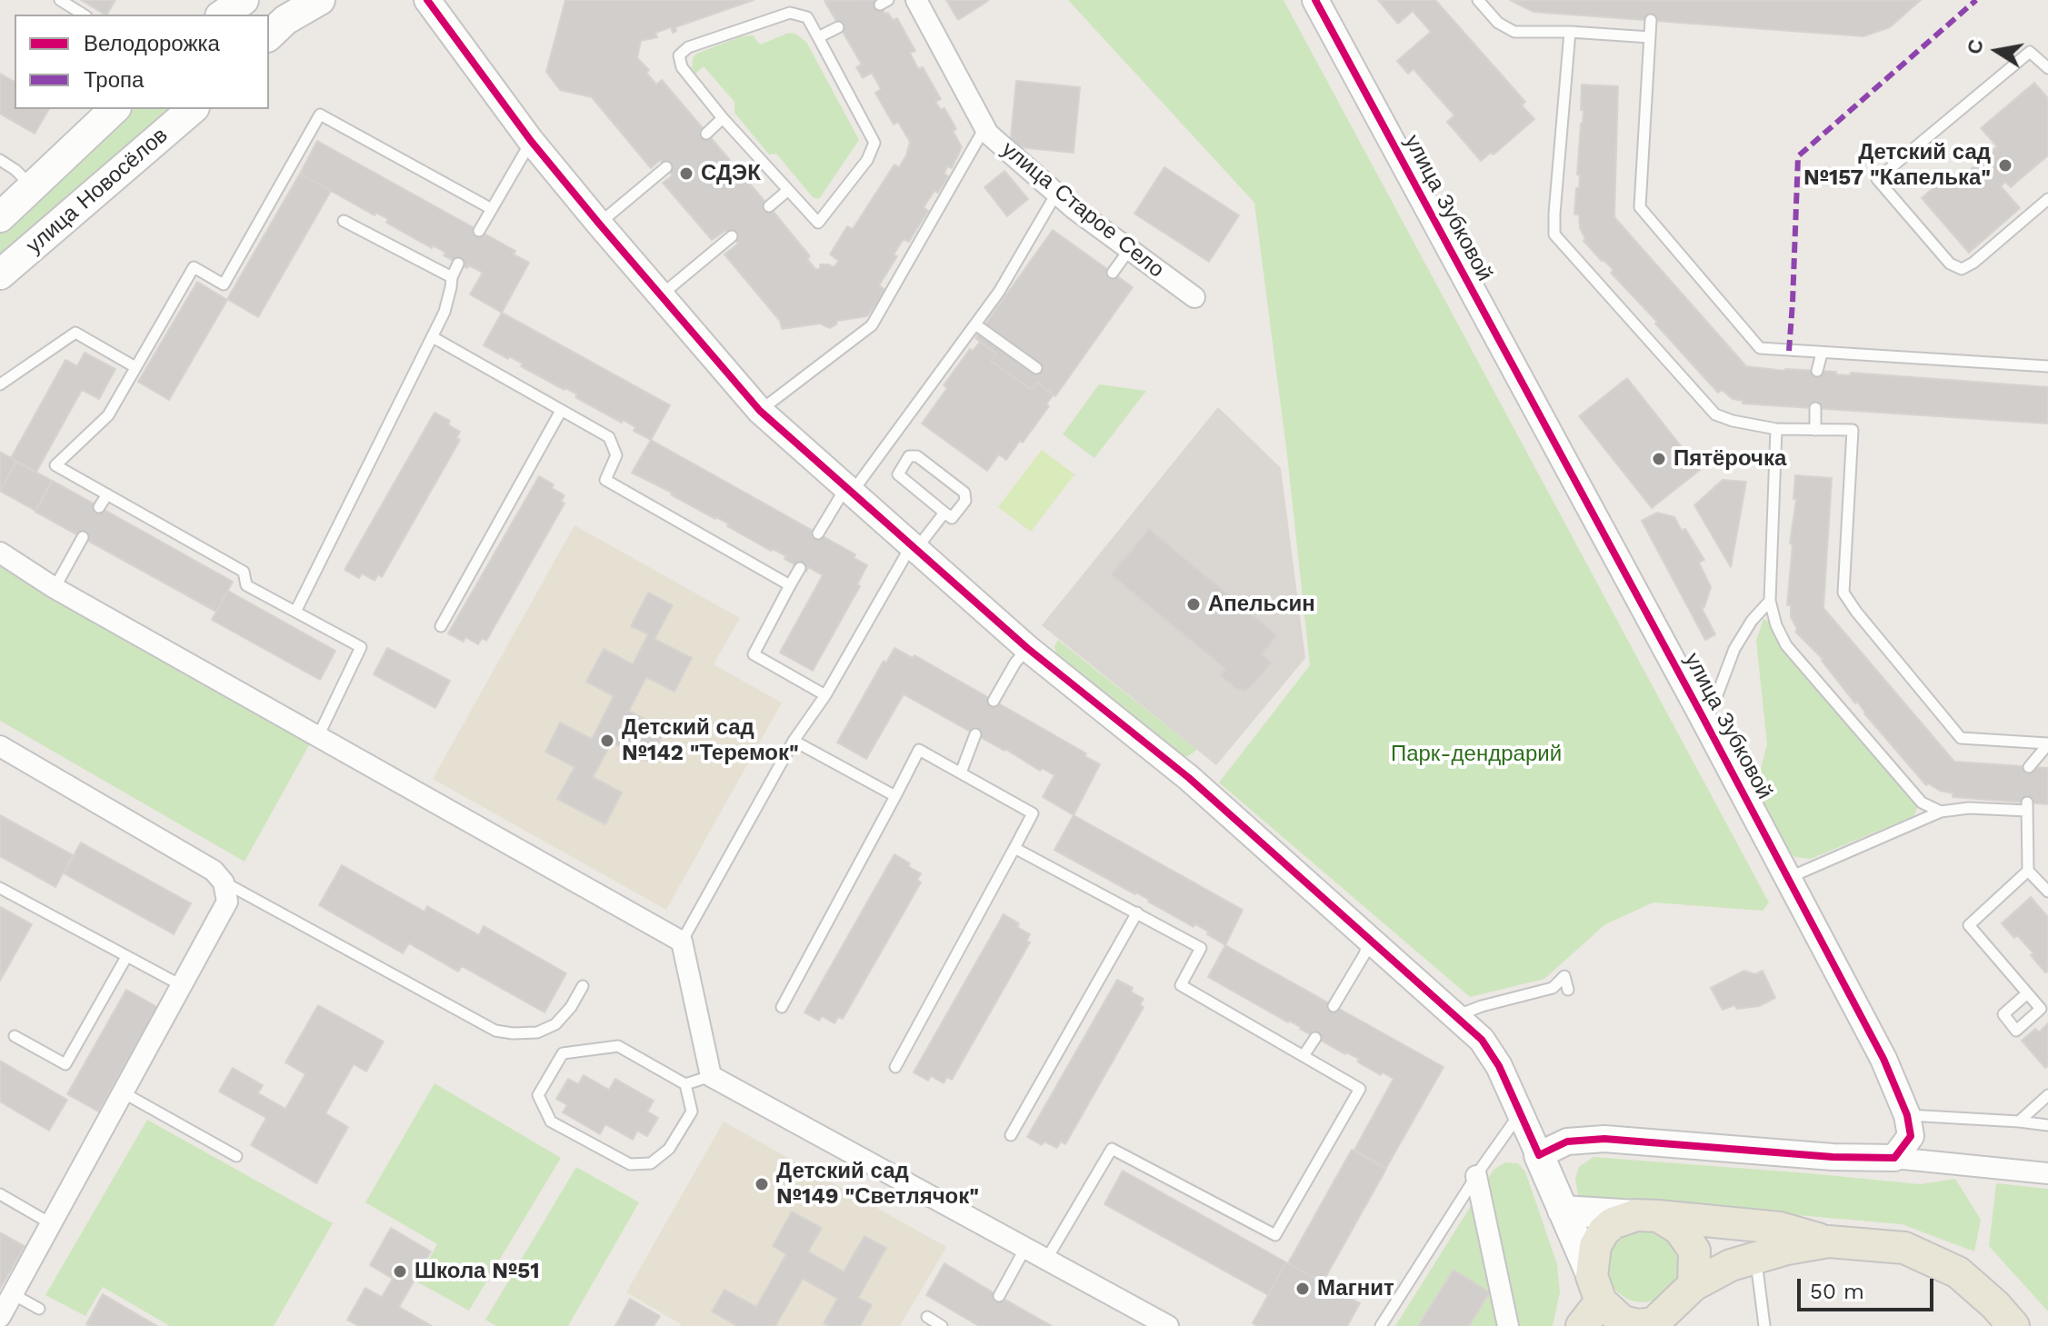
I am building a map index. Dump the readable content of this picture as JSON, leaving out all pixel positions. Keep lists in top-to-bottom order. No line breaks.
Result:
{"streets":{"main road":["улица Новосёлов"],"street":["улица Зубковой","улица Старое Село"]},"parks":["Парк-дендрарий"],"places":["Детский сад №157 \"Капелька\"","СДЭК","Пятёрочка","Апельсин","Детский сад №142 \"Теремок\"","Детский сад №149 \"Светлячок\"","Школа №51","Магнит"],"legend":["Велодорожка","Тропа"],"scale_bar":"50 m","north":"left"}
